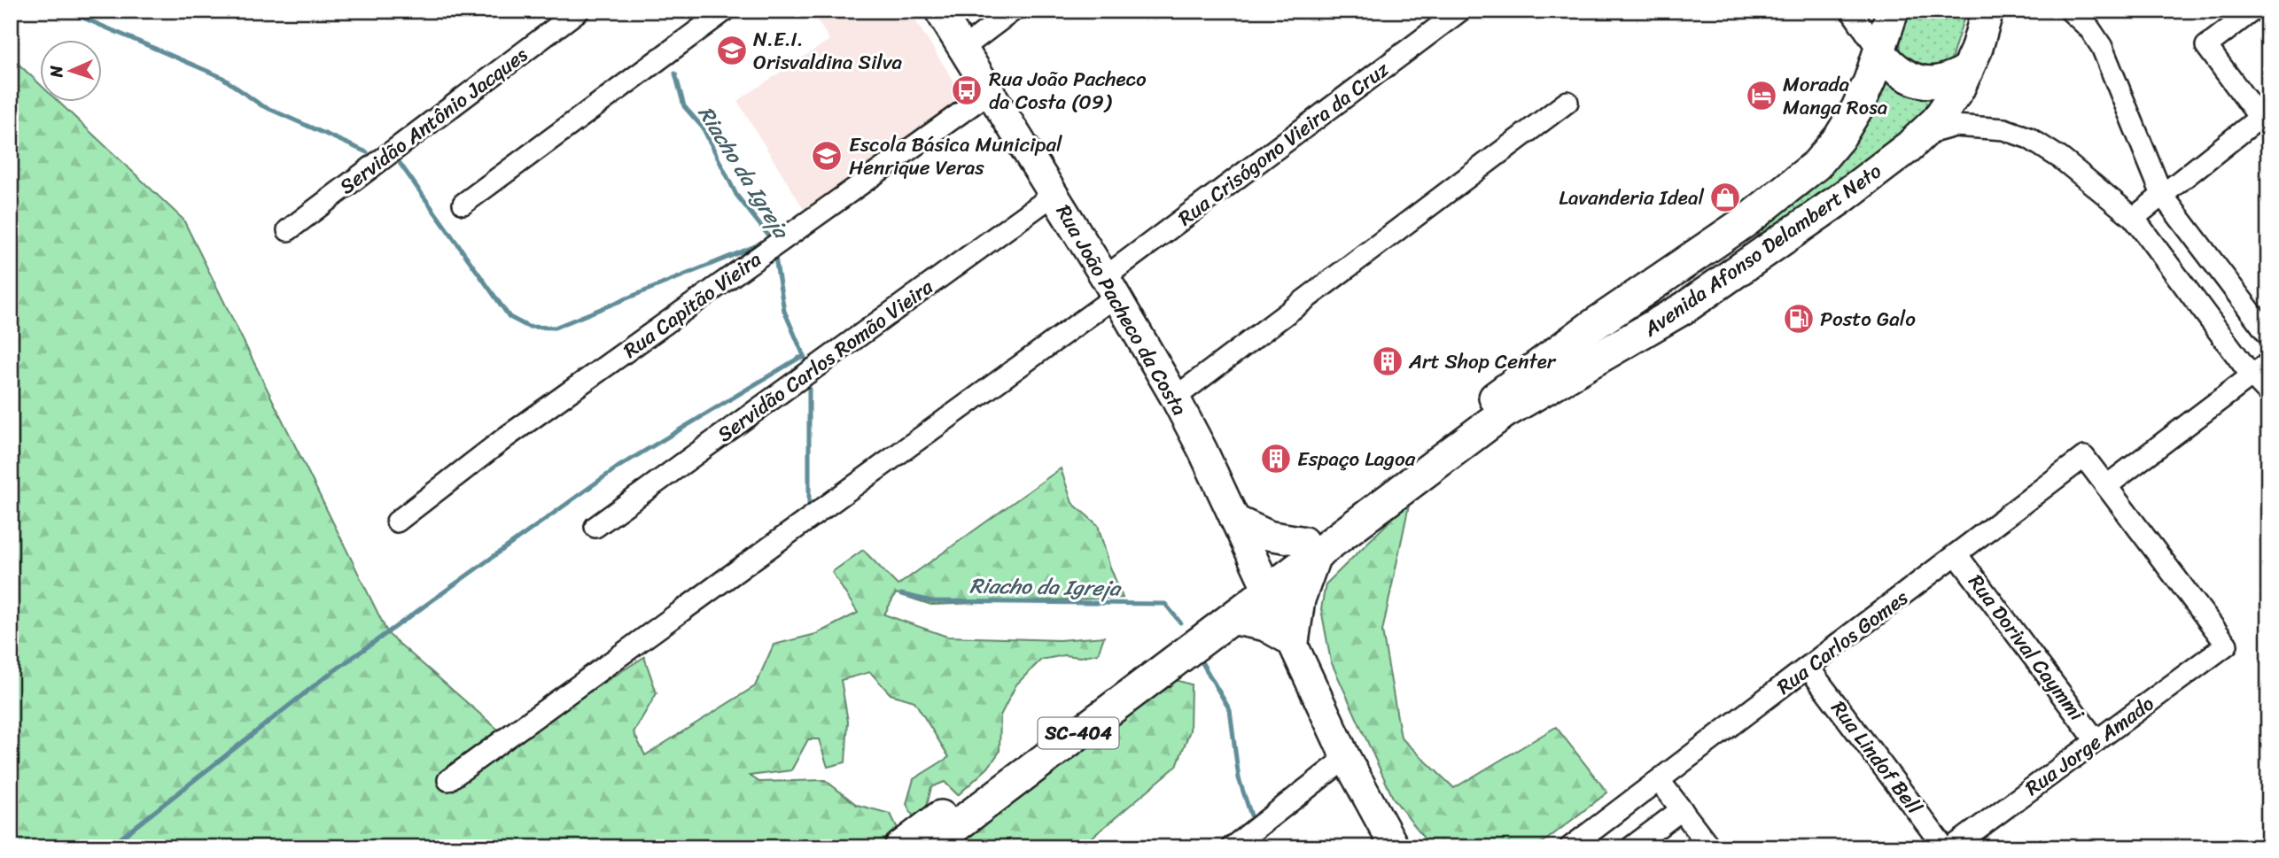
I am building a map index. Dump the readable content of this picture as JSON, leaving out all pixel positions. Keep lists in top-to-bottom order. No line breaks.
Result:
{"streets":{"main road":["Avenida Afonso Delambert Neto","SC-404"],"street":["Servidão Antônio Jacques","Rua Crisógono Vieira da Cruz","Rua Capitão Vieira","Rua João Pacheco da Costa","Servidão Carlos Romão Vieira","Rua Carlos Gomes","Rua Dorival Caymmi","Rua Jorge Amado","Rua Lindof Bell"]},"crossings":[["Rua Crisógono Vieira da Cruz","Rua João Pacheco da Costa"],["Avenida Afonso Delambert Neto","Rua João Pacheco da Costa"],["Avenida Afonso Delambert Neto","SC-404"],["Rua Capitão Vieira","Rua João Pacheco da Costa"],["Rua João Pacheco da Costa","Servidão Carlos Romão Vieira"],["Rua João Pacheco da Costa","SC-404"],["Rua Carlos Gomes","Rua Dorival Caymmi"],["Rua Carlos Gomes","Rua Jorge Amado"],["Rua Carlos Gomes","Rua Lindof Bell"],["Rua Dorival Caymmi","Rua Jorge Amado"]],"water":["Riacho da Igreja"],"places":{"school or university":["N.E.I. Orisvaldina Silva","Escola Básica Municipal Henrique Veras"],"bus stop":["Rua João Pacheco da Costa (09)"],"hotel":["Morada Manga Rosa"],"shop":["Lavanderia Ideal"],"fuel station":["Posto Galo"],"building":["Art Shop Center","Espaço Lagoa"]},"north":"left"}
